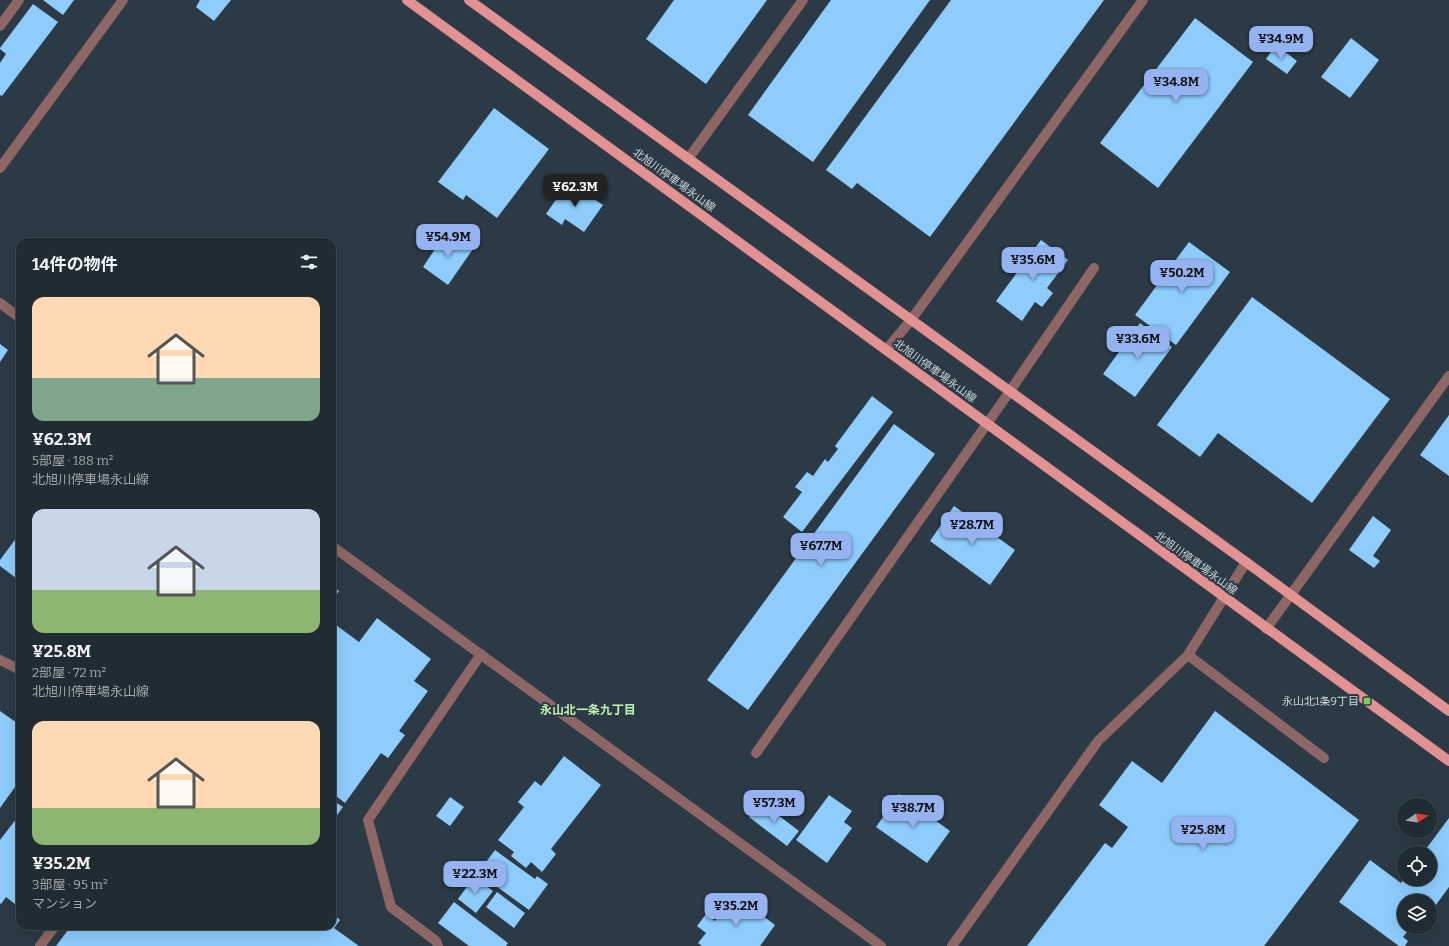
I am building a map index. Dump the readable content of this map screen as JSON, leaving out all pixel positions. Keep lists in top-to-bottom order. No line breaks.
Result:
{"streets":{"main road":["北旭川停車場永山線"]},"districts":["永山北一条九丁目"],"places":{"transit":["永山北1条9丁目"]},"north":"right","page":{"price":["¥34.9M","¥34.8M","¥62.3M","¥54.9M","¥35.6M","¥50.2M","¥33.6M","¥28.7M","¥67.7M","¥57.3M","¥38.7M","¥25.8M","¥22.3M","¥35.2M"],"heading":"14件の物件","list":[{"name":"¥62.3M","note":"5部屋 · 188 m² · 北旭川停車場永山線"},{"name":"¥25.8M","note":"2部屋 · 72 m² · 北旭川停車場永山線"},{"name":"¥35.2M","note":"3部屋 · 95 m² · マンション"}]}}
